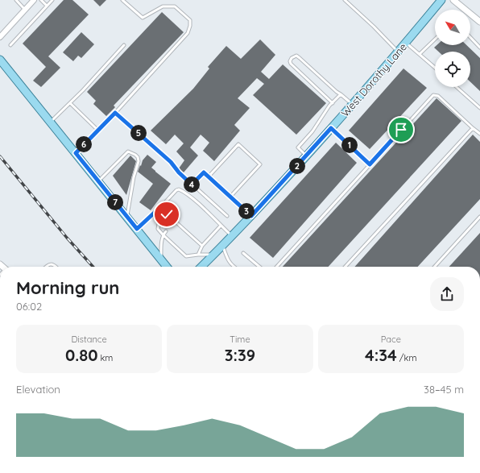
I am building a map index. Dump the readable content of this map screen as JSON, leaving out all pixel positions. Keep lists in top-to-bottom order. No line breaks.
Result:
{"streets":{"main road":["West Dorothy Lane"]},"north":"top left","page":{"pins":["5","6","1","2","4","7","3"],"heading":["Morning run","06:02"],"stats":[["Distance","0.80 km"],["Time","3:39"],["Pace","4:34 /km"]],"chart":["Elevation","38–45 m"]}}
